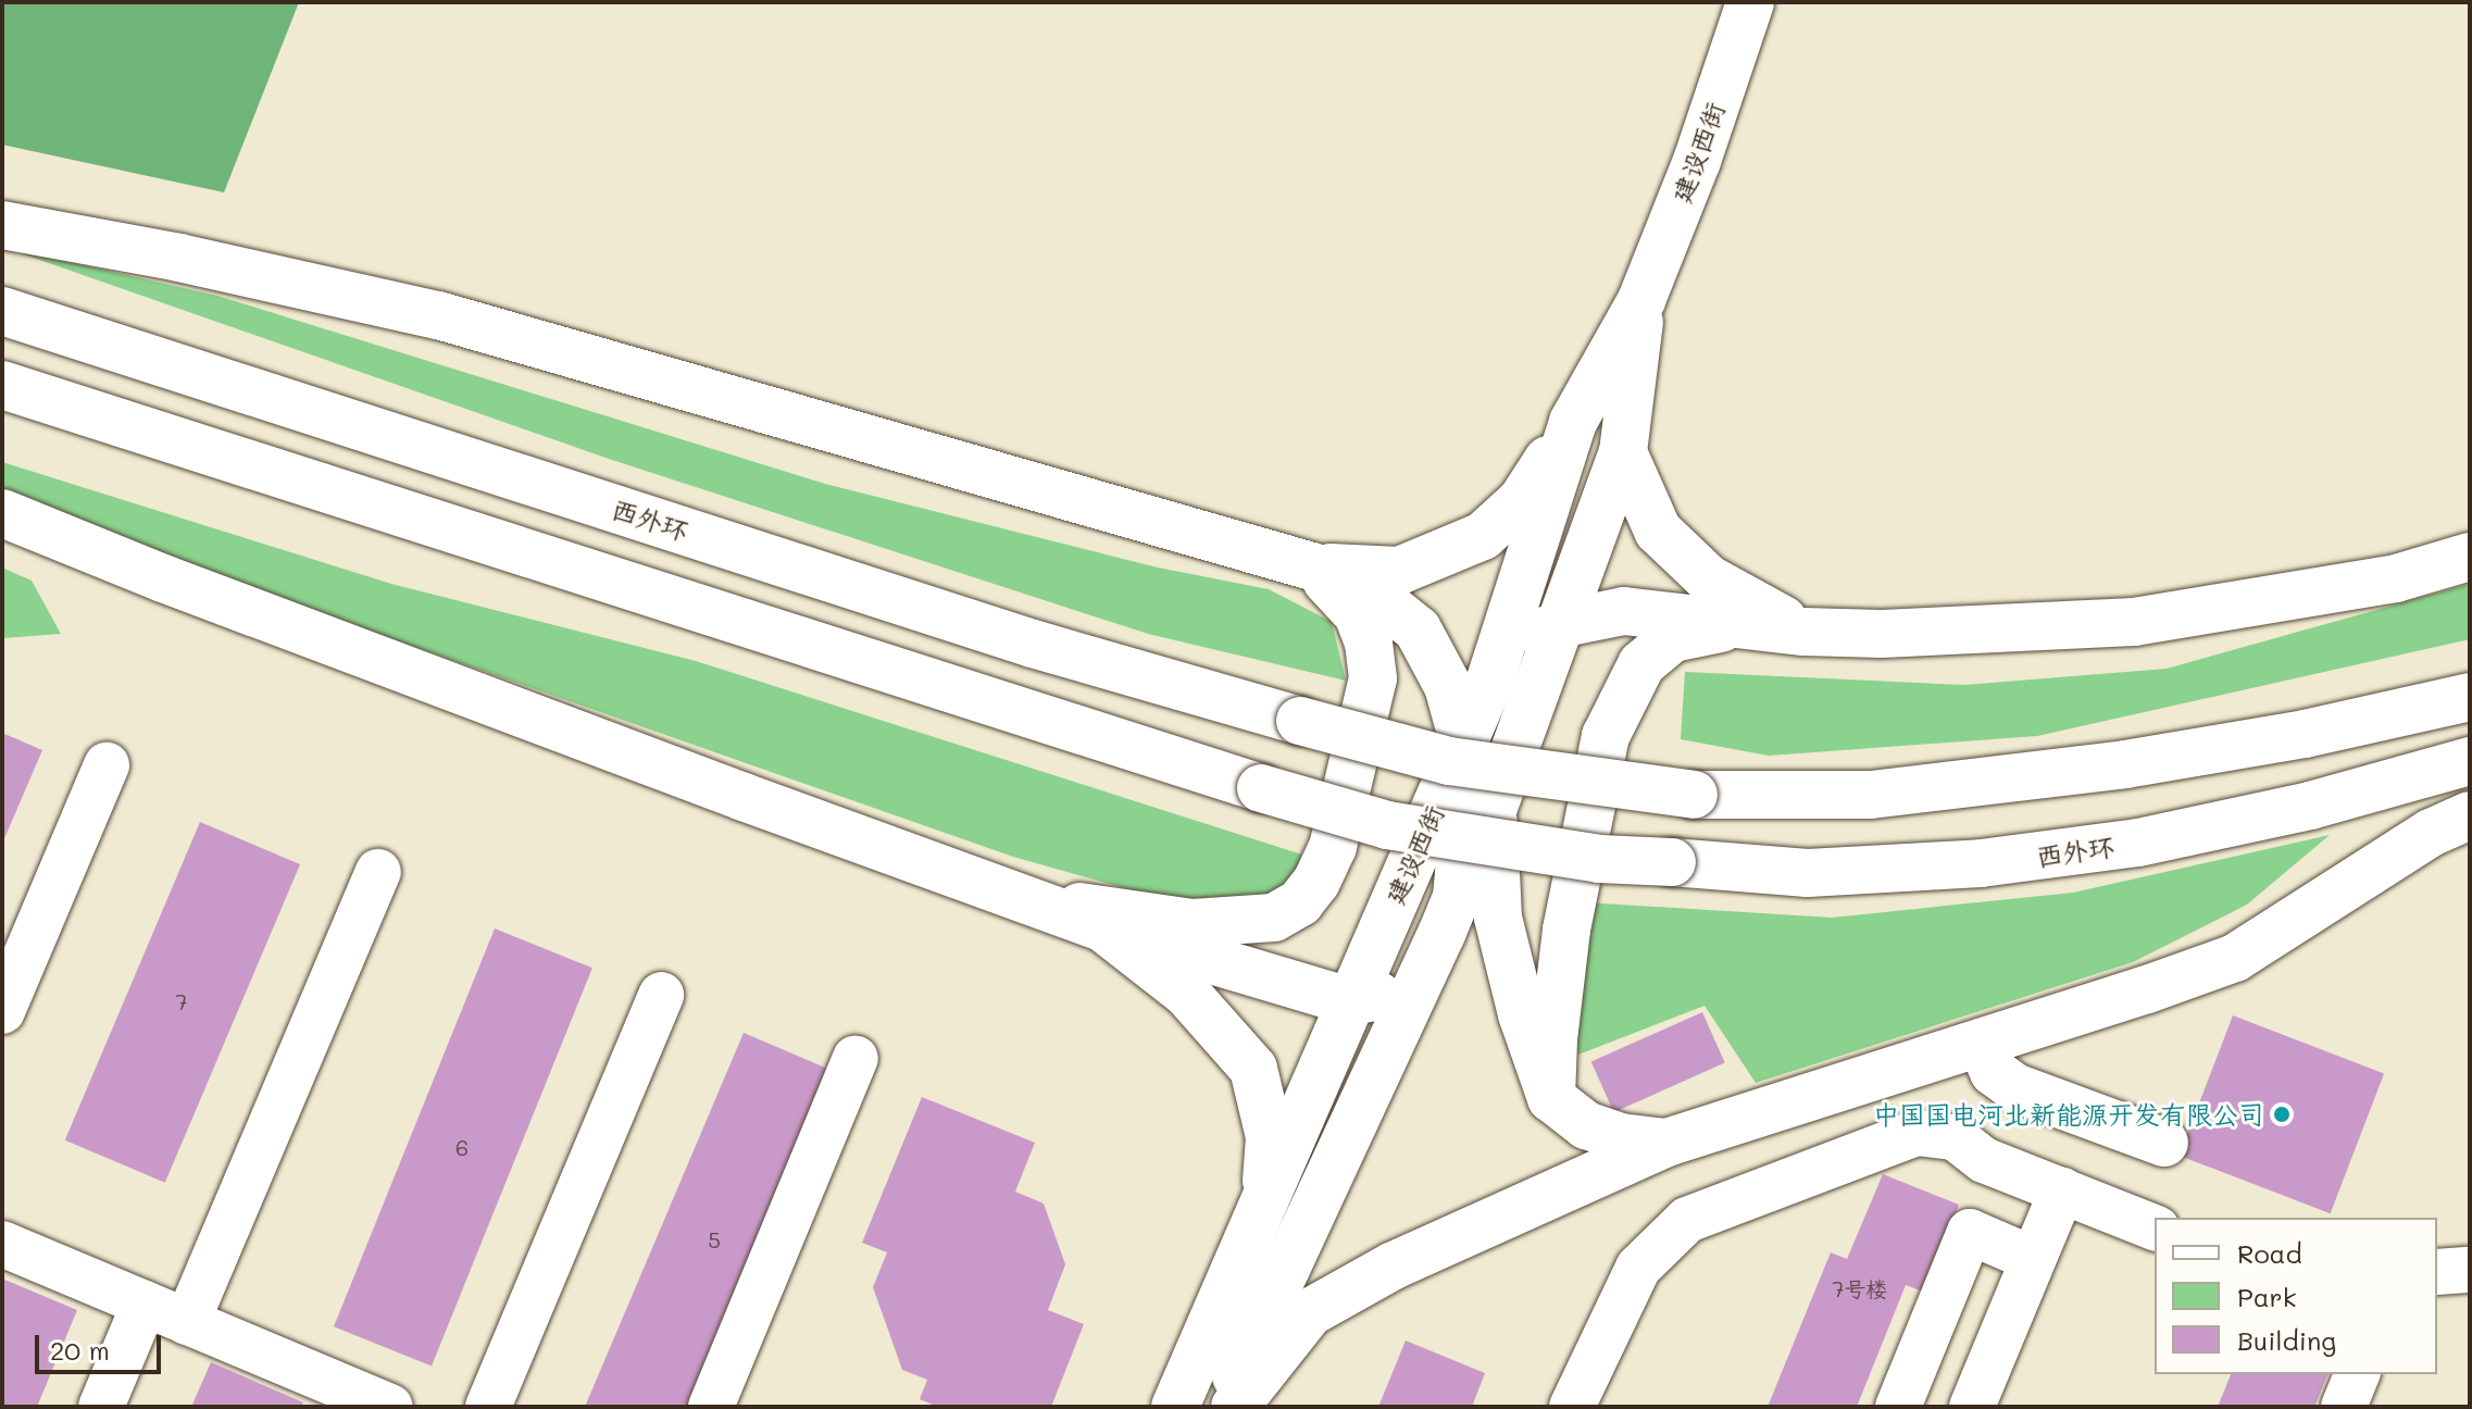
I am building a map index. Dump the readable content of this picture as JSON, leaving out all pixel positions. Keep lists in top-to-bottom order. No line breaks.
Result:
{"streets":{"main road":["建设西街","西外环"]},"places":["中国国电河北新能源开发有限公司"],"house_numbers":["7","6","5","7号楼"],"legend":["Road","Park","Building"],"scale_bar":"20 m"}
